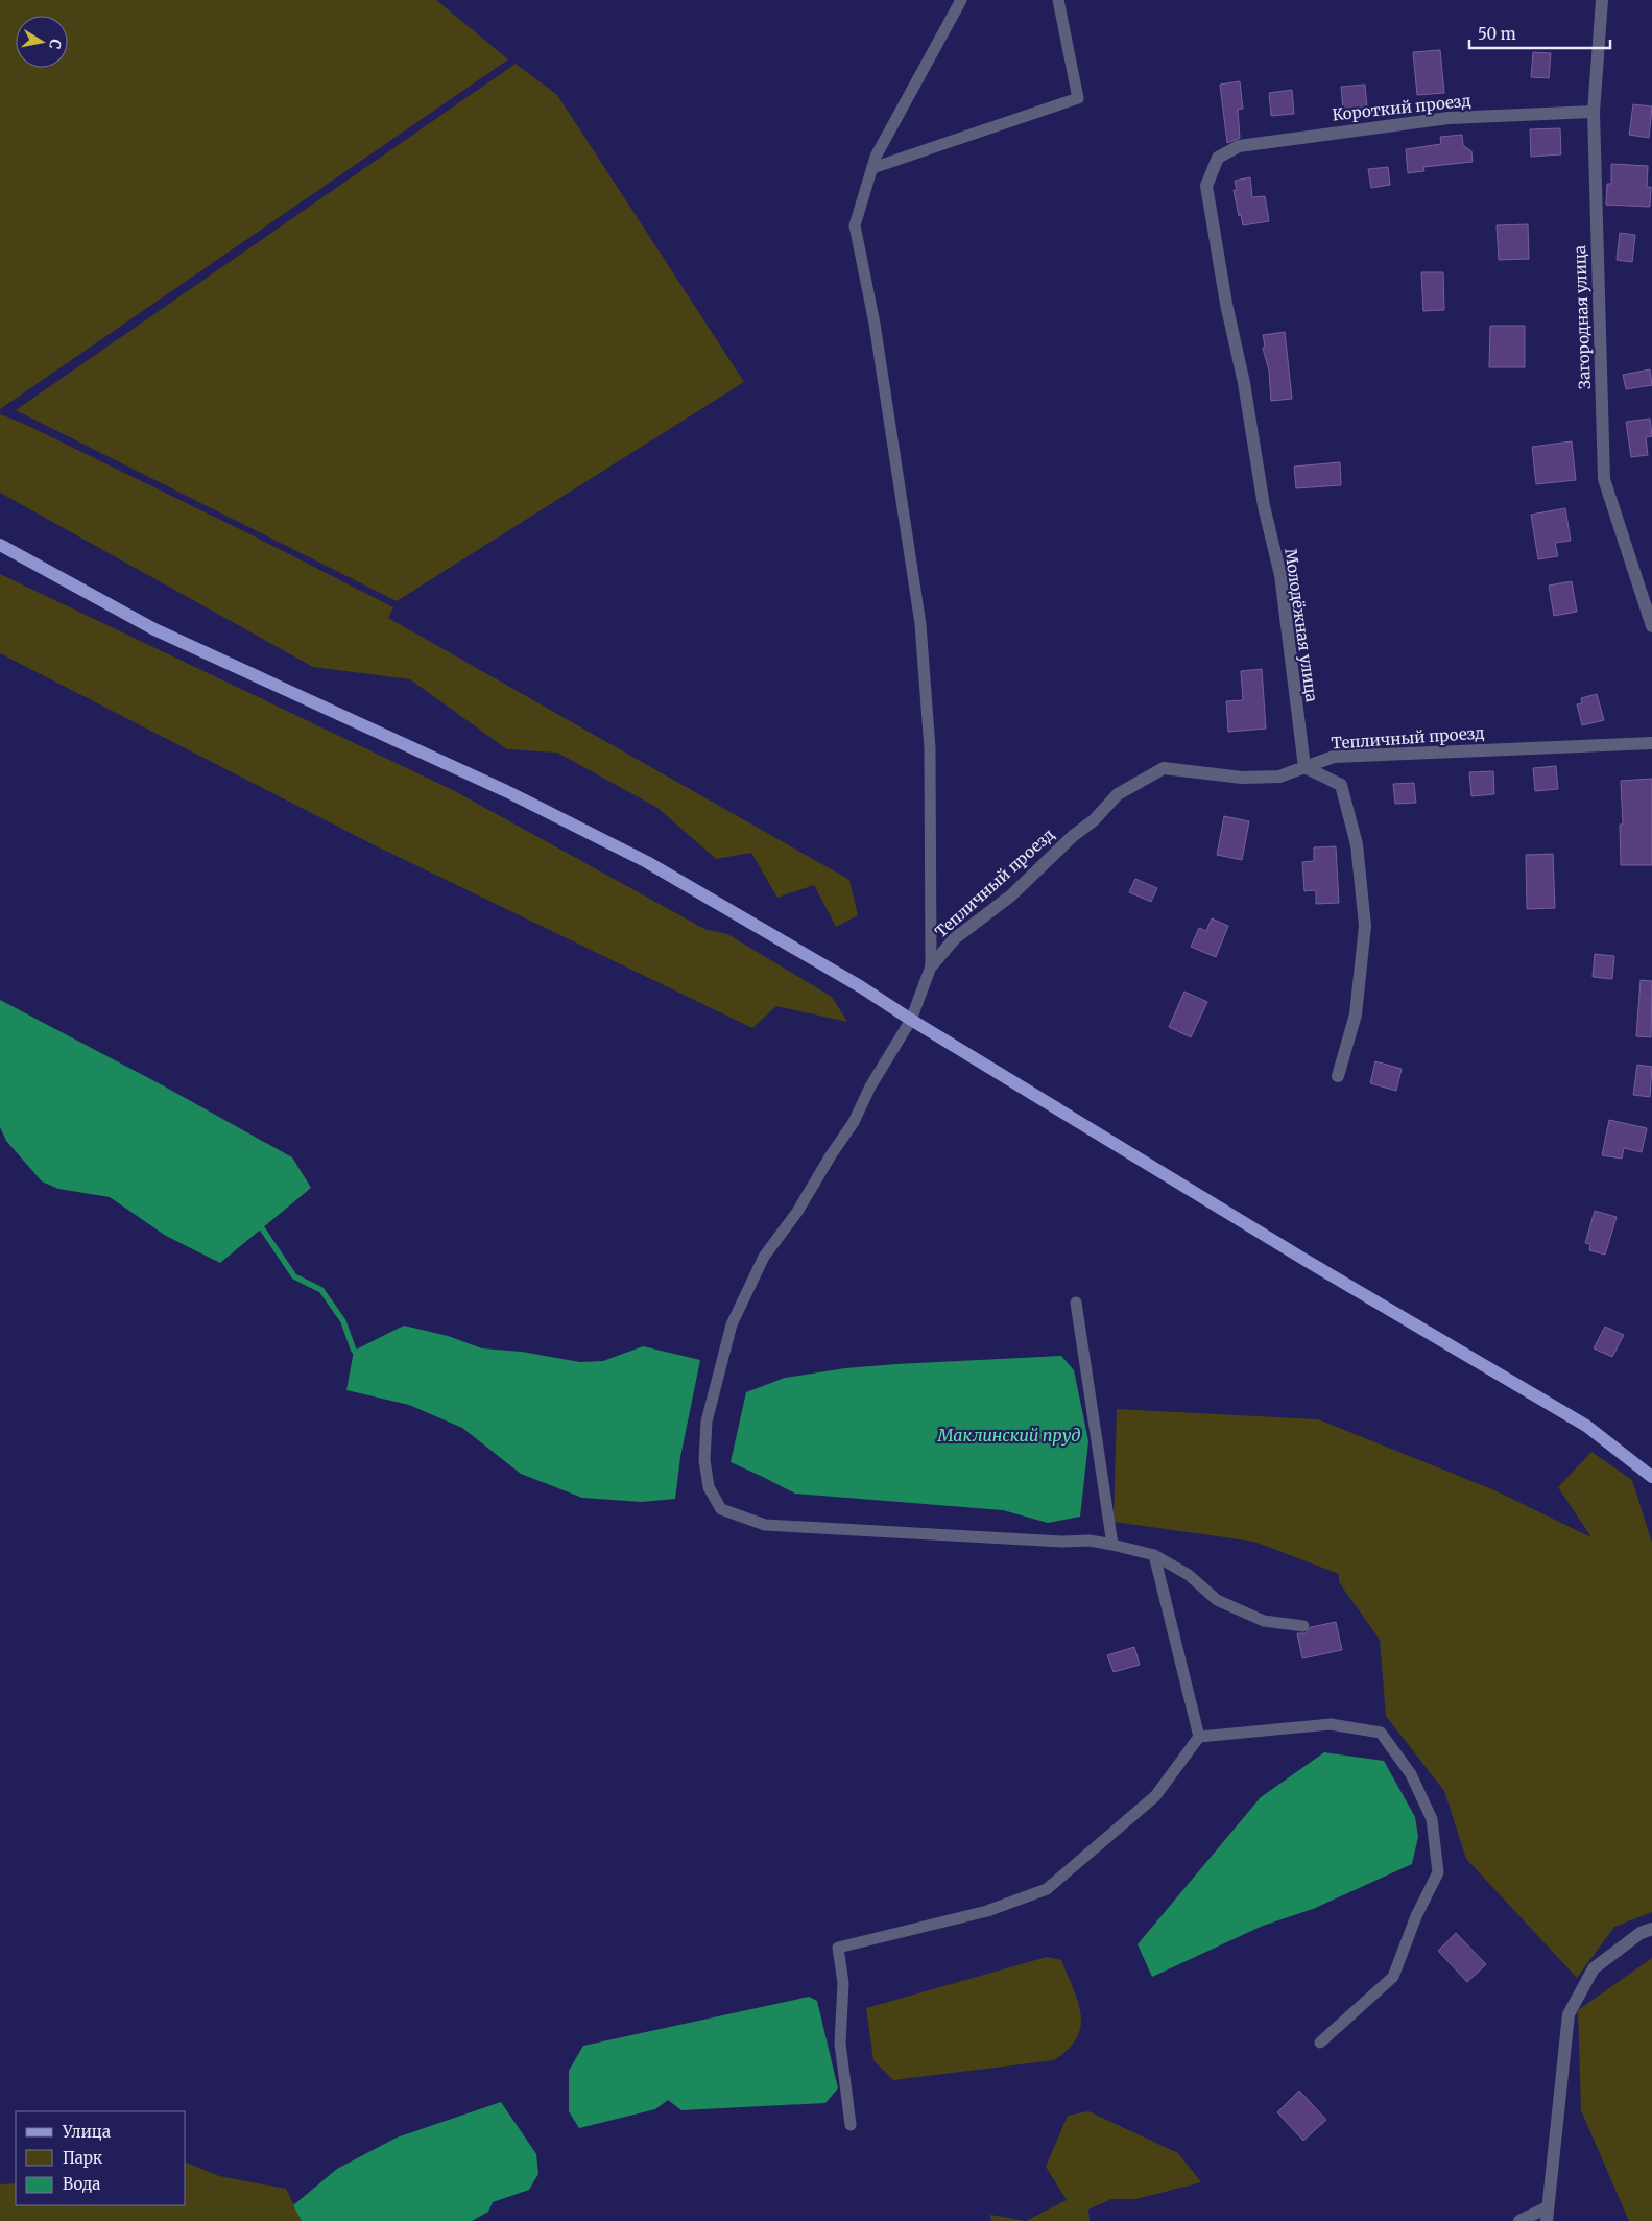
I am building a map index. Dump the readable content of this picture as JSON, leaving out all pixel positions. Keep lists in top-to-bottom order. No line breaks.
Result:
{"streets":{"street":["Короткий проезд","Загородная улица","Молодёжная улица","Тепличный проезд"]},"crossings":[["Короткий проезд","Загородная улица"],["Короткий проезд","Молодёжная улица"],["Молодёжная улица","Тепличный проезд"]],"water":["Маклинский пруд"],"legend":["Улица","Парк","Вода"],"scale_bar":"50 m","north":"right"}
